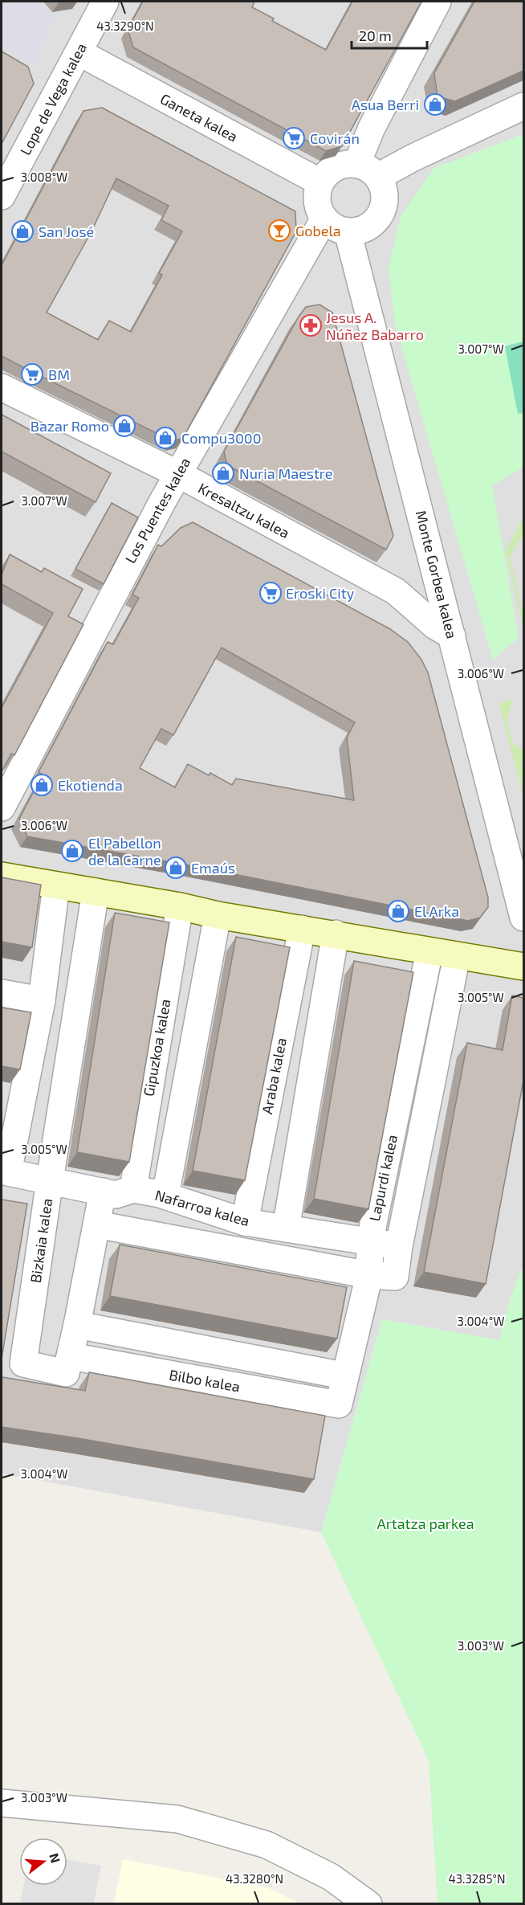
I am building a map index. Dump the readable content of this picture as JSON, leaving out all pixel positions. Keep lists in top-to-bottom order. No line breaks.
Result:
{"streets":{"street":["Lope de Vega kalea","Ganeta kalea","Los Puentes kalea","Kresaltzu kalea","Monte Gorbea kalea","Gipuzkoa kalea","Araba kalea","Lapurdi kalea","Nafarroa kalea","Bizkaia kalea","Bilbo kalea"]},"crossings":[["Lope de Vega kalea","Ganeta kalea"],["Ganeta kalea","Los Puentes kalea"],["Ganeta kalea","Monte Gorbea kalea"],["Los Puentes kalea","Kresaltzu kalea"],["Los Puentes kalea","Monte Gorbea kalea"],["Kresaltzu kalea","Monte Gorbea kalea"],["Gipuzkoa kalea","Nafarroa kalea"],["Araba kalea","Nafarroa kalea"],["Lapurdi kalea","Nafarroa kalea"],["Lapurdi kalea","Bilbo kalea"],["Nafarroa kalea","Bizkaia kalea"],["Bizkaia kalea","Bilbo kalea"]],"parks":["Artatza parkea"],"places":{"shop":["Asua Berri","San José","Bazar Romo","Compu3000","Nuria Maestre","Ekotienda","El Pabellon de la Carne","Emaús","El Arka"],"supermarket":["Covirán","BM","Eroski City"],"bar":["Gobela"],"pharmacy":["Jesus A. Núñez Babarro"]},"scale_bar":"20 m","north":"right","coordinates":["43.3290°N","3.008°W","3.007°W","3.006°W","3.005°W","3.004°W","3.003°W","43.3280°N","43.3285°N"]}
